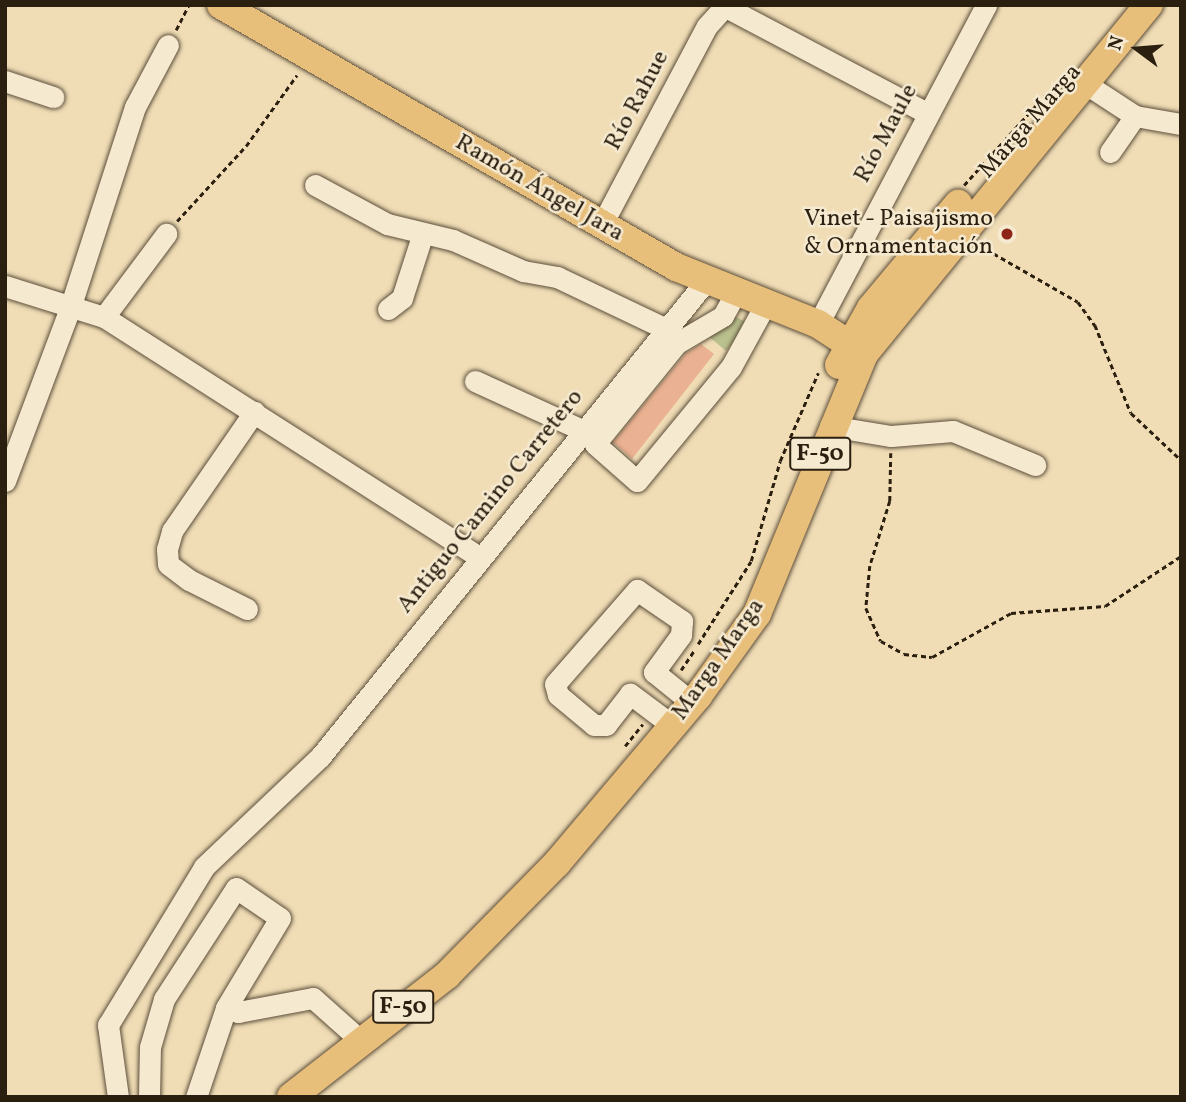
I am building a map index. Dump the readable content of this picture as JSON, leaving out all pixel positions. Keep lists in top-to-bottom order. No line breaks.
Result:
{"streets":{"main road":["Marga Marga","Ramón Ángel Jara","F-50"],"street":["Río Rahue","Río Maule","Antiguo Camino Carretero"]},"crossings":[["Río Rahue","Ramón Ángel Jara"],["Marga Marga","Ramón Ángel Jara"],["Río Maule","Ramón Ángel Jara"],["Ramón Ángel Jara","Antiguo Camino Carretero"]],"places":["Vinet - Paisajismo & Ornamentación"],"north":"left"}
